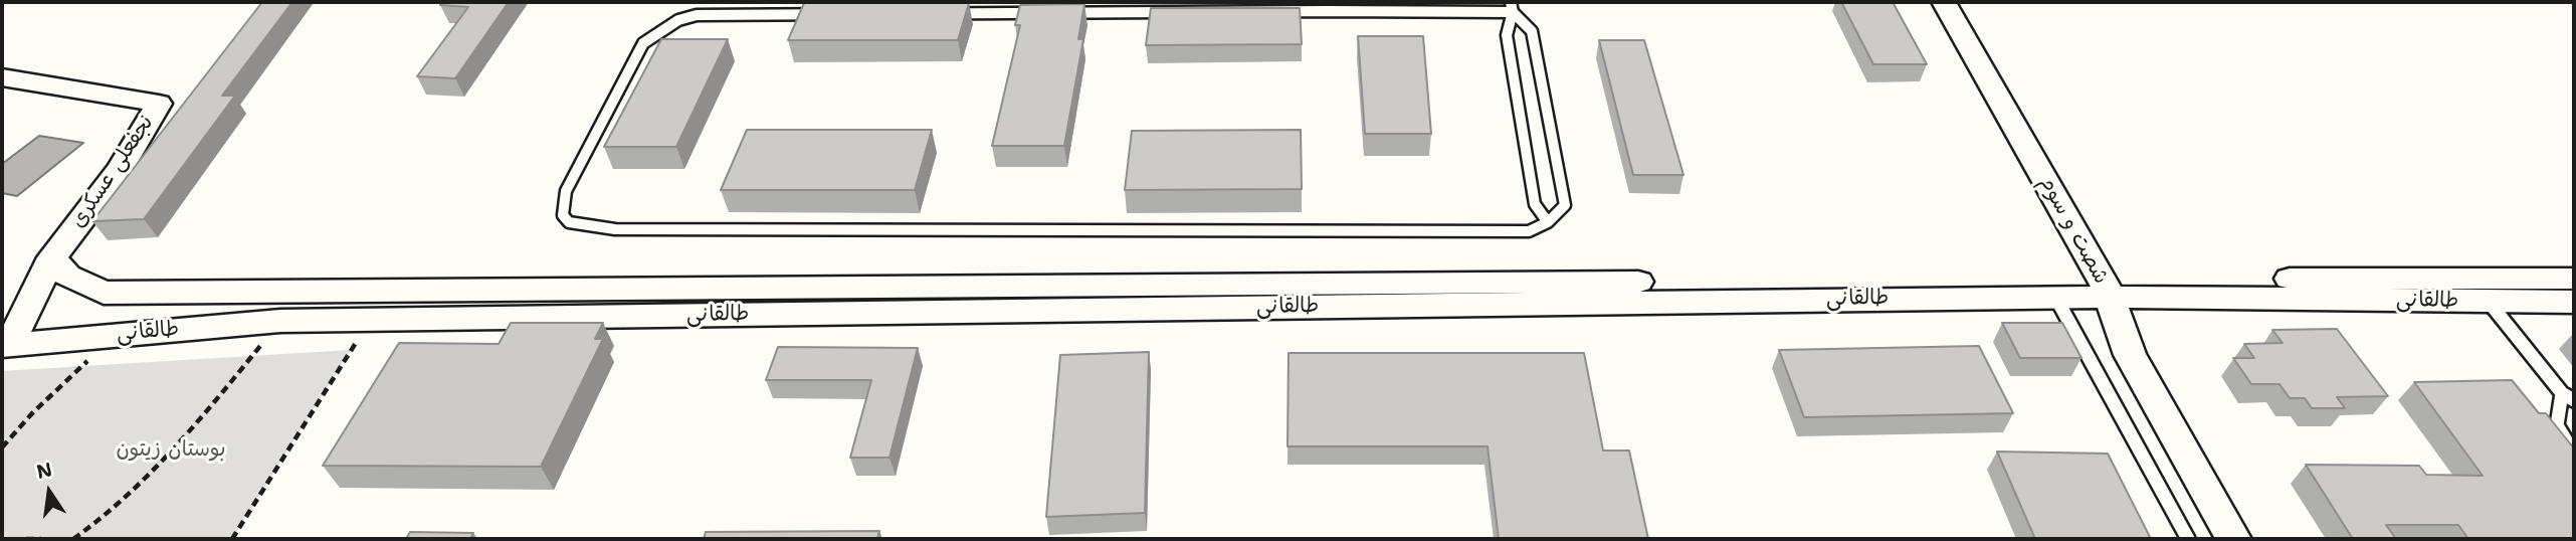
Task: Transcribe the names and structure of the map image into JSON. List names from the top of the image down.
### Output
{
  "streets": {
    "street": ["نجفعلی عسکری", "شصت و سوم", "طالقانی"]
  },
  "crossings": [
    ["نجفعلی عسکری", "طالقانی"],
    ["شصت و سوم", "طالقانی"]
  ],
  "parks": ["بوستان زیتون"],
  "north": "top"
}
